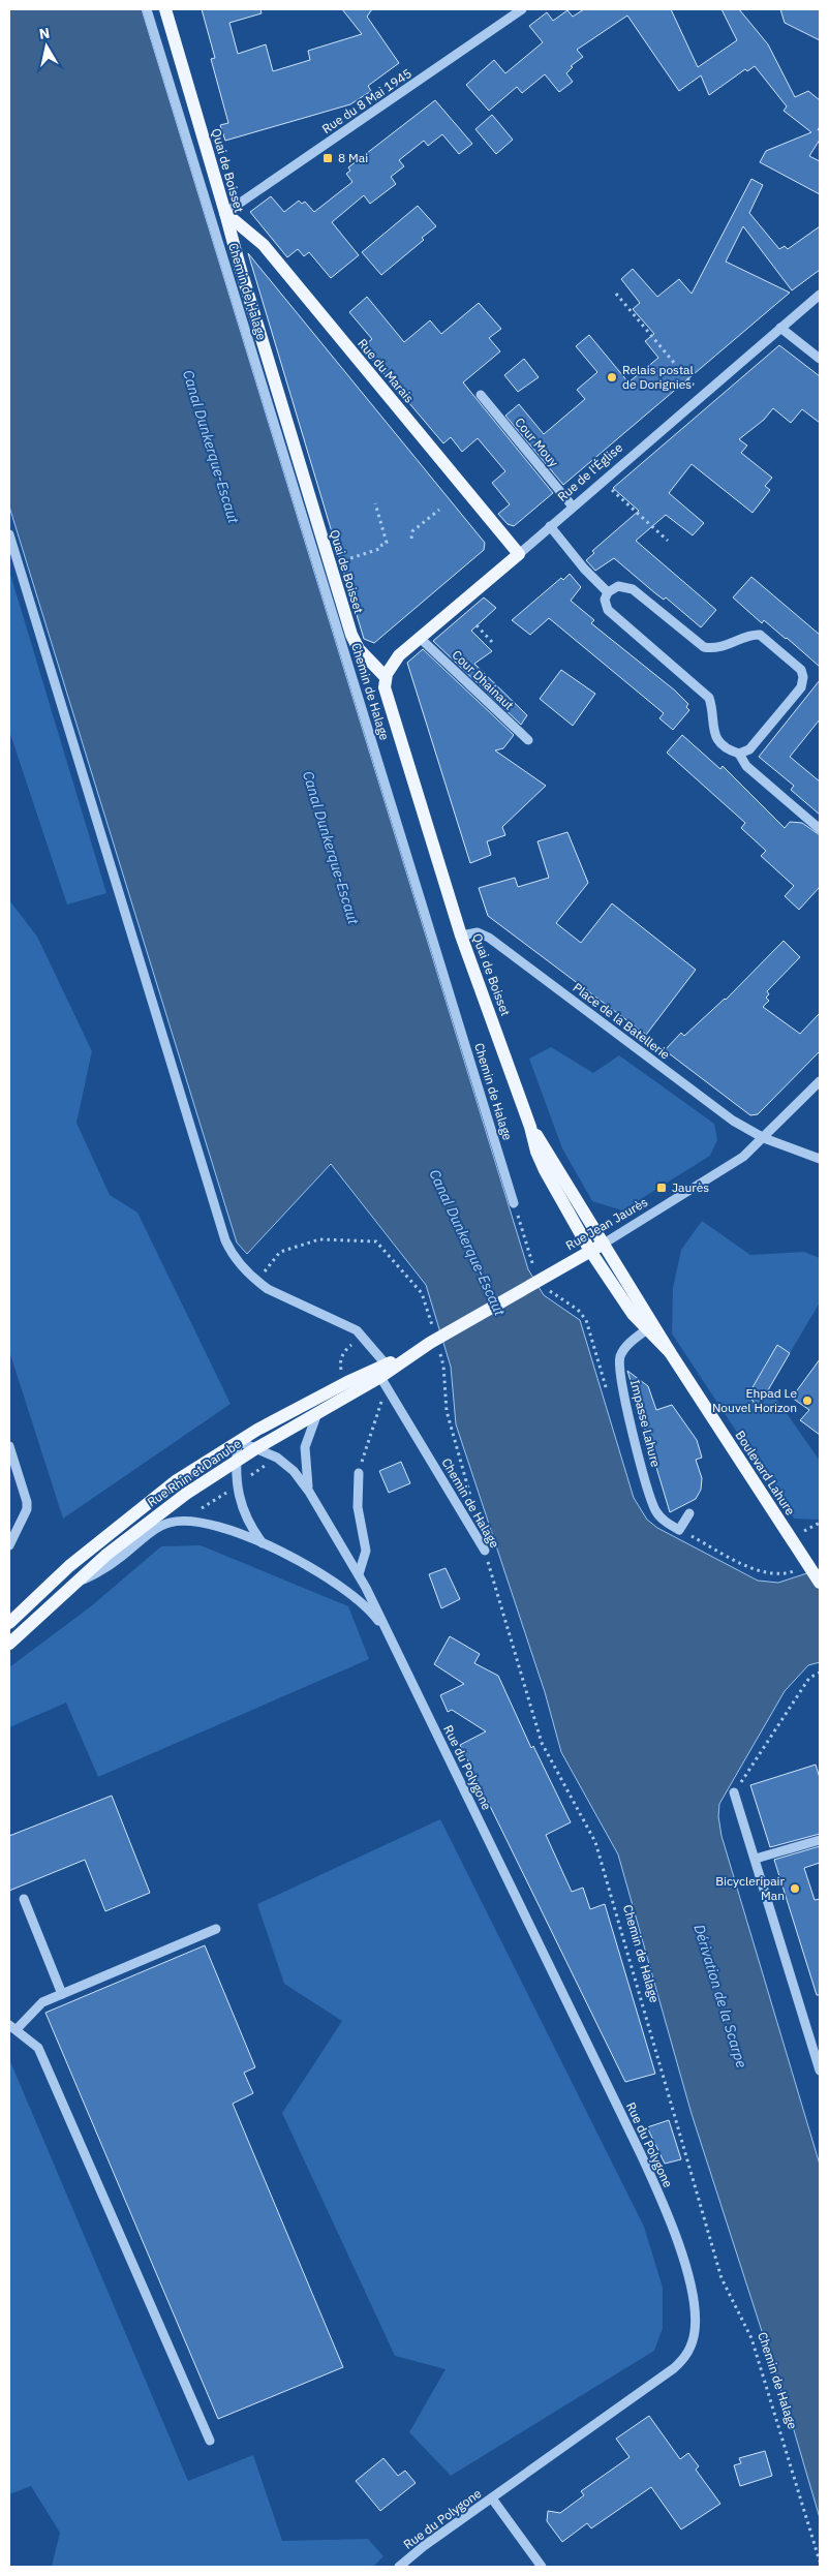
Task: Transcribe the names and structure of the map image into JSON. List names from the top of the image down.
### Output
{
  "streets": {
    "main road": [
      "Quai de Boisset",
      "Rue du Marais",
      "Rue de l'Église",
      "Rue Jean Jaurès",
      "Rue Rhin et Danube",
      "Boulevard Lahure"
    ],
    "street": [
      "Rue du 8 Mai 1945",
      "Chemin de Halage",
      "Cour Mouy",
      "Cour Dhainaut",
      "Place de la Batellerie",
      "Impasse Lahure",
      "Rue du Polygone"
    ]
  },
  "crossings": [
    ["Rue du 8 Mai 1945", "Quai de Boisset"],
    ["Rue du 8 Mai 1945", "Rue du Marais"],
    ["Quai de Boisset", "Rue du Marais"],
    ["Quai de Boisset", "Rue de l'Église"],
    ["Quai de Boisset", "Place de la Batellerie"],
    ["Quai de Boisset", "Rue Jean Jaurès"],
    ["Quai de Boisset", "Boulevard Lahure"],
    ["Chemin de Halage", "Rue Rhin et Danube"],
    ["Rue du Marais", "Rue de l'Église"],
    ["Cour Mouy", "Rue de l'Église"],
    ["Rue de l'Église", "Cour Dhainaut"],
    ["Place de la Batellerie", "Rue Jean Jaurès"],
    ["Rue Jean Jaurès", "Rue Rhin et Danube"],
    ["Rue Jean Jaurès", "Boulevard Lahure"],
    ["Impasse Lahure", "Boulevard Lahure"],
    ["Rue Rhin et Danube", "Rue du Polygone"]
  ],
  "water": ["Canal Dunkerque-Escaut", "Dérivation de la Scarpe"],
  "places": {
    "transit": ["8 Mai", "Jaurès"],
    "other": ["Relais postal de Dorignies", "Ehpad Le Nouvel Horizon", "Bicycleripair Man"]
  },
  "north": "top"
}
